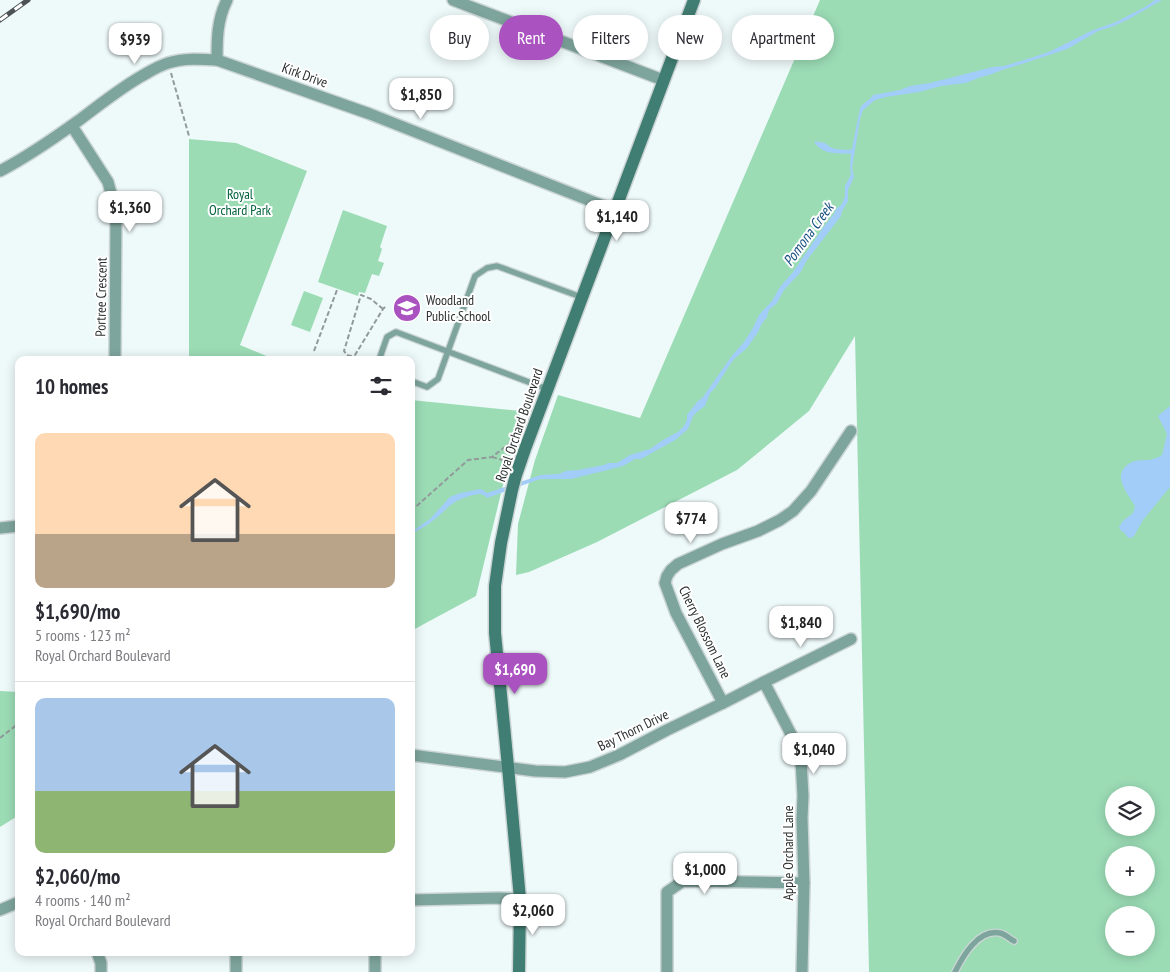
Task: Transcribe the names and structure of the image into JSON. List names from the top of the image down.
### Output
{
  "streets": {
    "street": [
      "Kirk Drive",
      "Portree Crescent",
      "Royal Orchard Boulevard",
      "Cherry Blossom Lane",
      "Bay Thorn Drive",
      "Apple Orchard Lane"
    ]
  },
  "crossings": [
    ["Kirk Drive", "Portree Crescent"],
    ["Kirk Drive", "Royal Orchard Boulevard"],
    ["Royal Orchard Boulevard", "Bay Thorn Drive"],
    ["Cherry Blossom Lane", "Bay Thorn Drive"],
    ["Bay Thorn Drive", "Apple Orchard Lane"]
  ],
  "water": ["Pomona Creek"],
  "parks": ["Royal Orchard Park"],
  "places": {
    "school or university": ["Woodland Public School"]
  },
  "page": {
    "chip": [
      "Buy",
      "Rent",
      "Filters",
      "New",
      "Apartment"
    ],
    "price": [
      "$939",
      "$1,850",
      "$1,360",
      "$1,140",
      "$774",
      "$1,840",
      "$1,690",
      "$1,040",
      "$1,000",
      "$2,060"
    ],
    "heading": "10 homes",
    "list": [
      {
        "name": "$1,690/mo",
        "note": "5 rooms · 123 m² · Royal Orchard Boulevard"
      },
      {
        "name": "$2,060/mo",
        "note": "4 rooms · 140 m² · Royal Orchard Boulevard"
      }
    ],
    "map_buttons": ["+", "−"]
  }
}
